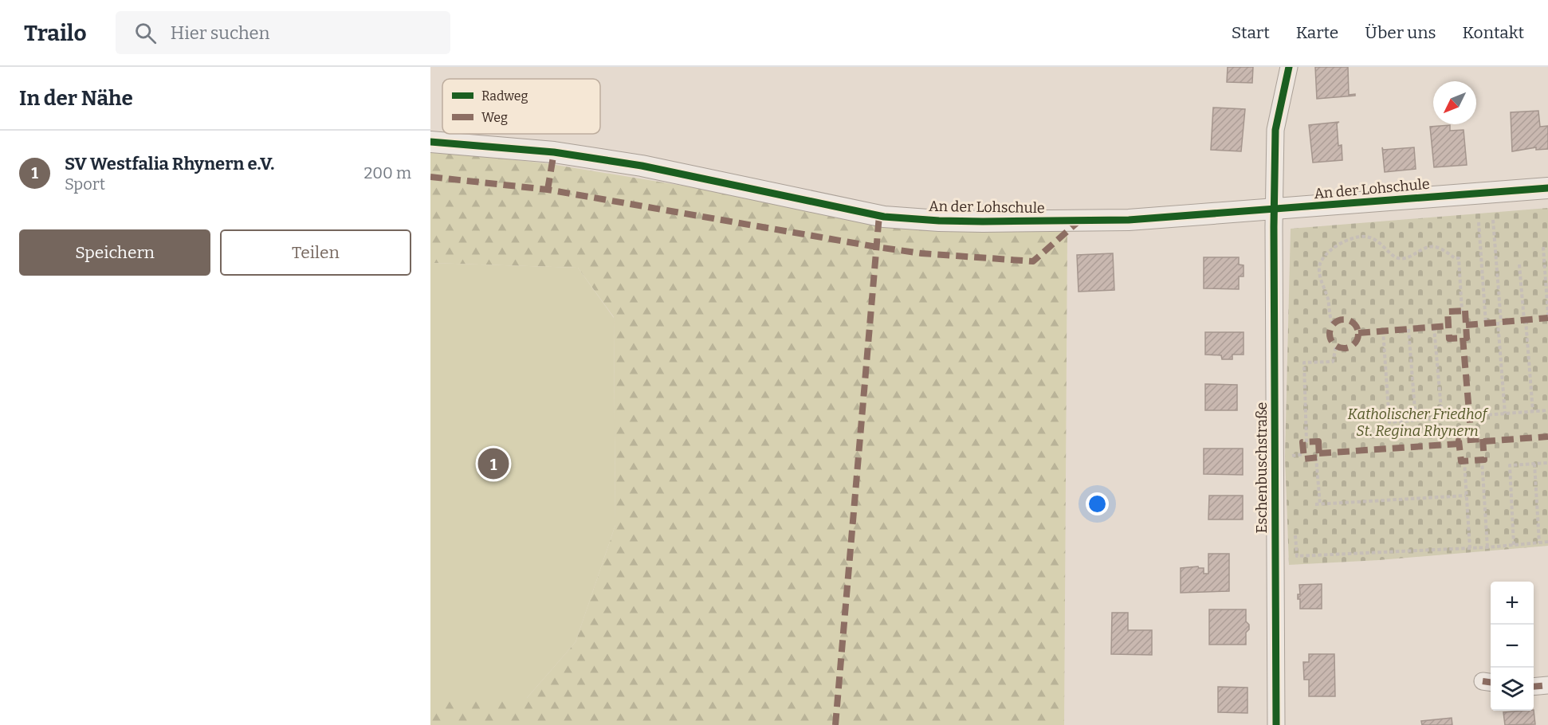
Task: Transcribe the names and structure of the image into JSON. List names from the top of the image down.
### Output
{
  "streets": {
    "street": ["An der Lohschule", "Eschenbuschstraße"]
  },
  "crossings": [
    ["An der Lohschule", "Eschenbuschstraße"]
  ],
  "parks": ["Katholischer Friedhof St. Regina Rhynern"],
  "legend": ["Radweg", "Weg"],
  "north": "bottom left",
  "page": {
    "header": "Trailo",
    "search": "Hier suchen",
    "nav": [
      "Start",
      "Karte",
      "Über uns",
      "Kontakt"
    ],
    "heading": "In der Nähe",
    "list": [
      {
        "mark": "1",
        "name": "SV Westfalia Rhynern e.V.",
        "note": "Sport",
        "value": "200 m"
      }
    ],
    "buttons": ["Speichern", "Teilen"],
    "pins": "1",
    "map_buttons": ["+", "−"]
  }
}
